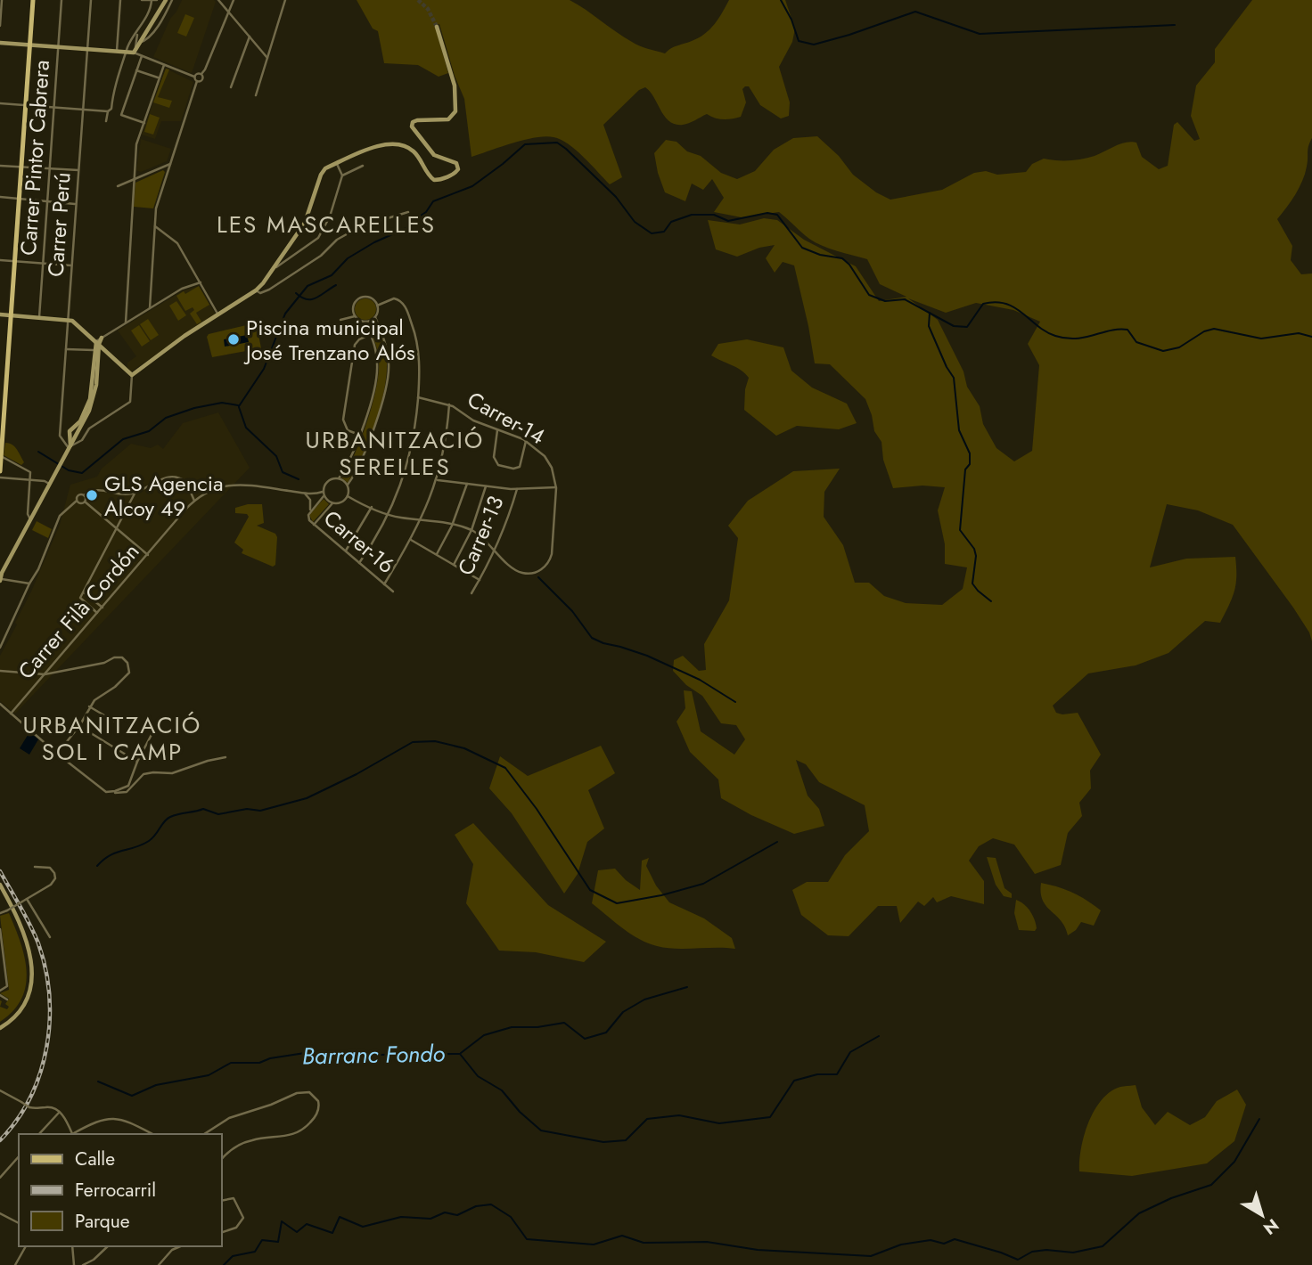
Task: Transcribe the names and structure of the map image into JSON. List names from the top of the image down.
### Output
{
  "streets": {
    "street": [
      "Carrer Pintor Cabrera",
      "Carrer Perú",
      "Carrer-14",
      "Carrer-13",
      "Carrer-16",
      "Carrer Filà Cordón"
    ]
  },
  "crossings": [
    ["Carrer-14", "Carrer-13"]
  ],
  "districts": ["LES MASCARELLES", "URBANITZACIÓ SERELLES", "URBANITZACIÓ SOL I CAMP"],
  "water": ["Barranc Fondo"],
  "places": ["Piscina municipal José Trenzano Alós", "GLS Agencia Alcoy 49"],
  "legend": ["Calle", "Ferrocarril", "Parque"],
  "north": "bottom right"
}
